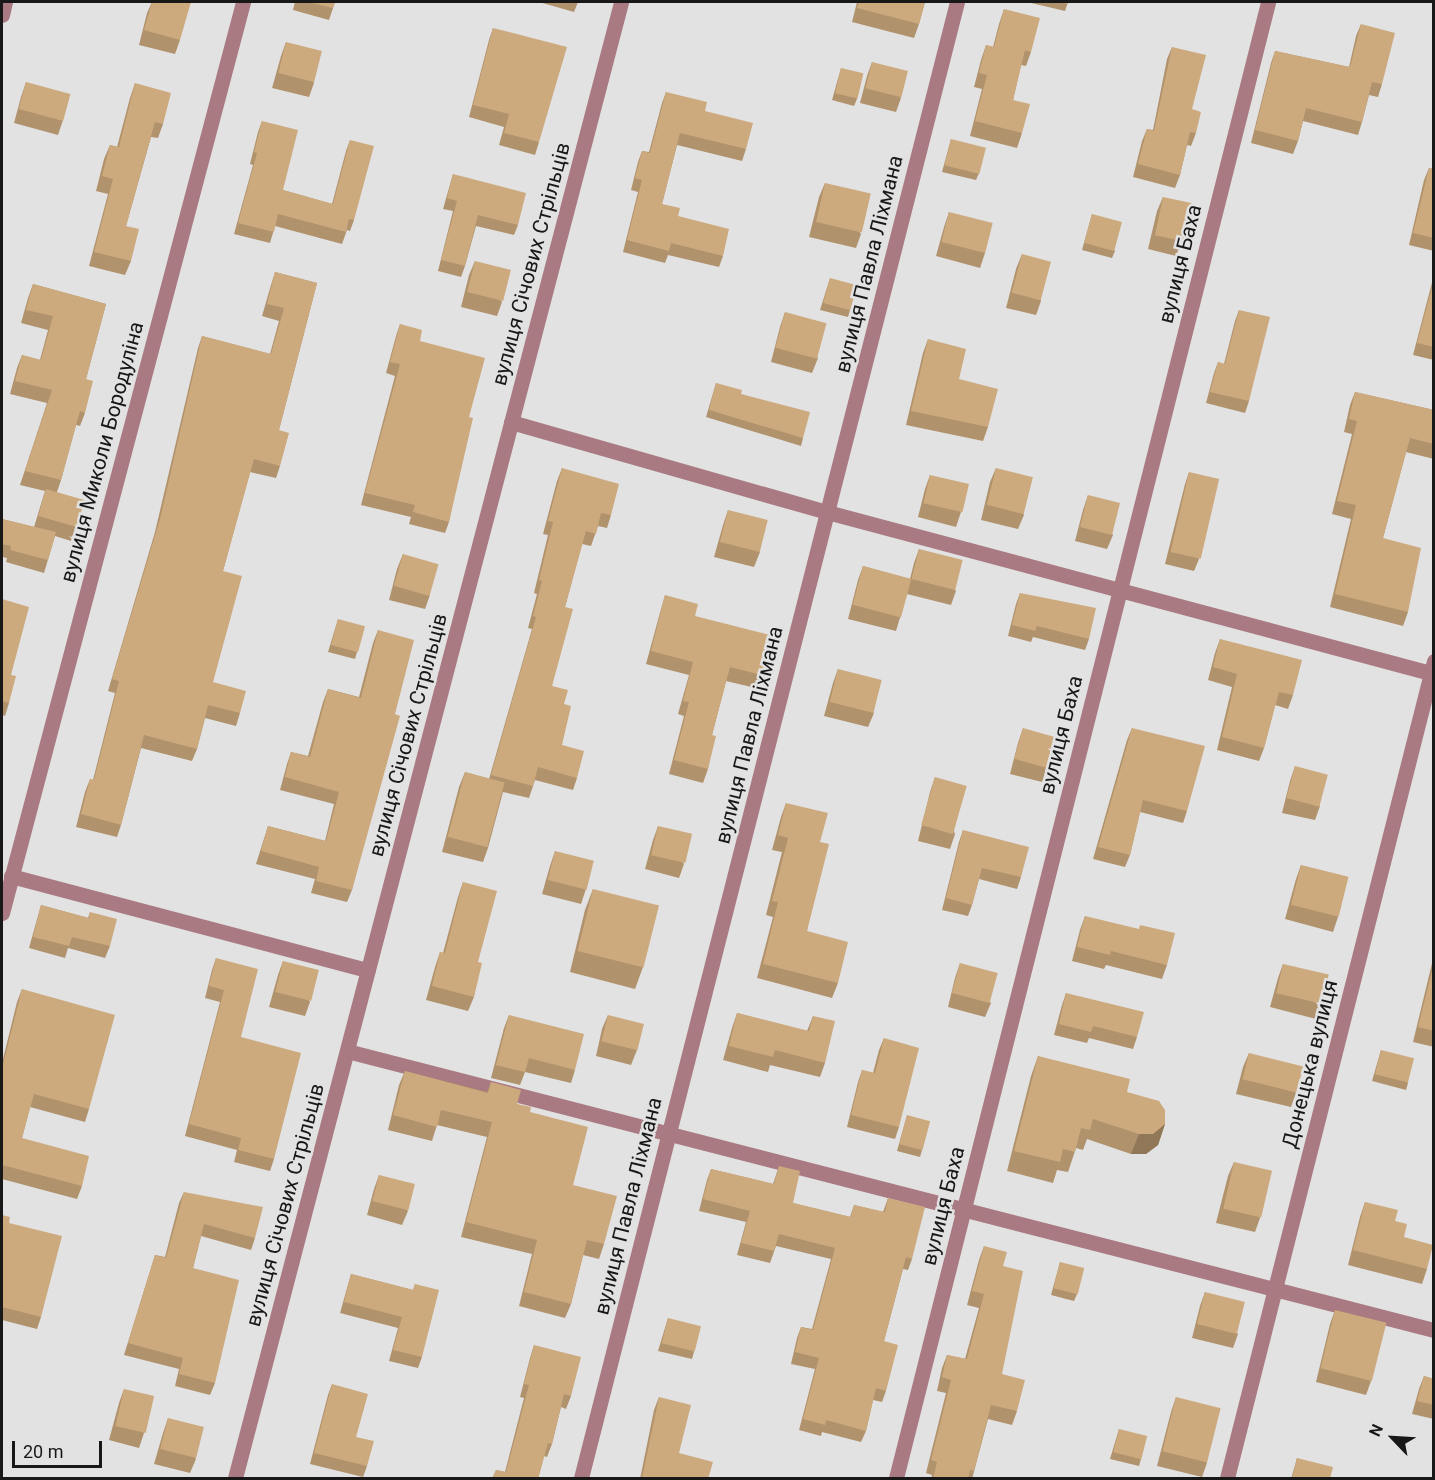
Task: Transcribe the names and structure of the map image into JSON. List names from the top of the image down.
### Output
{
  "streets": {
    "street": [
      "вулиця Січових Стрільців",
      "вулиця Павла Ліхмана",
      "вулиця Баха",
      "вулиця Миколи Бородуліна",
      "Донецька вулиця"
    ]
  },
  "scale_bar": "20 m",
  "north": "top left"
}
